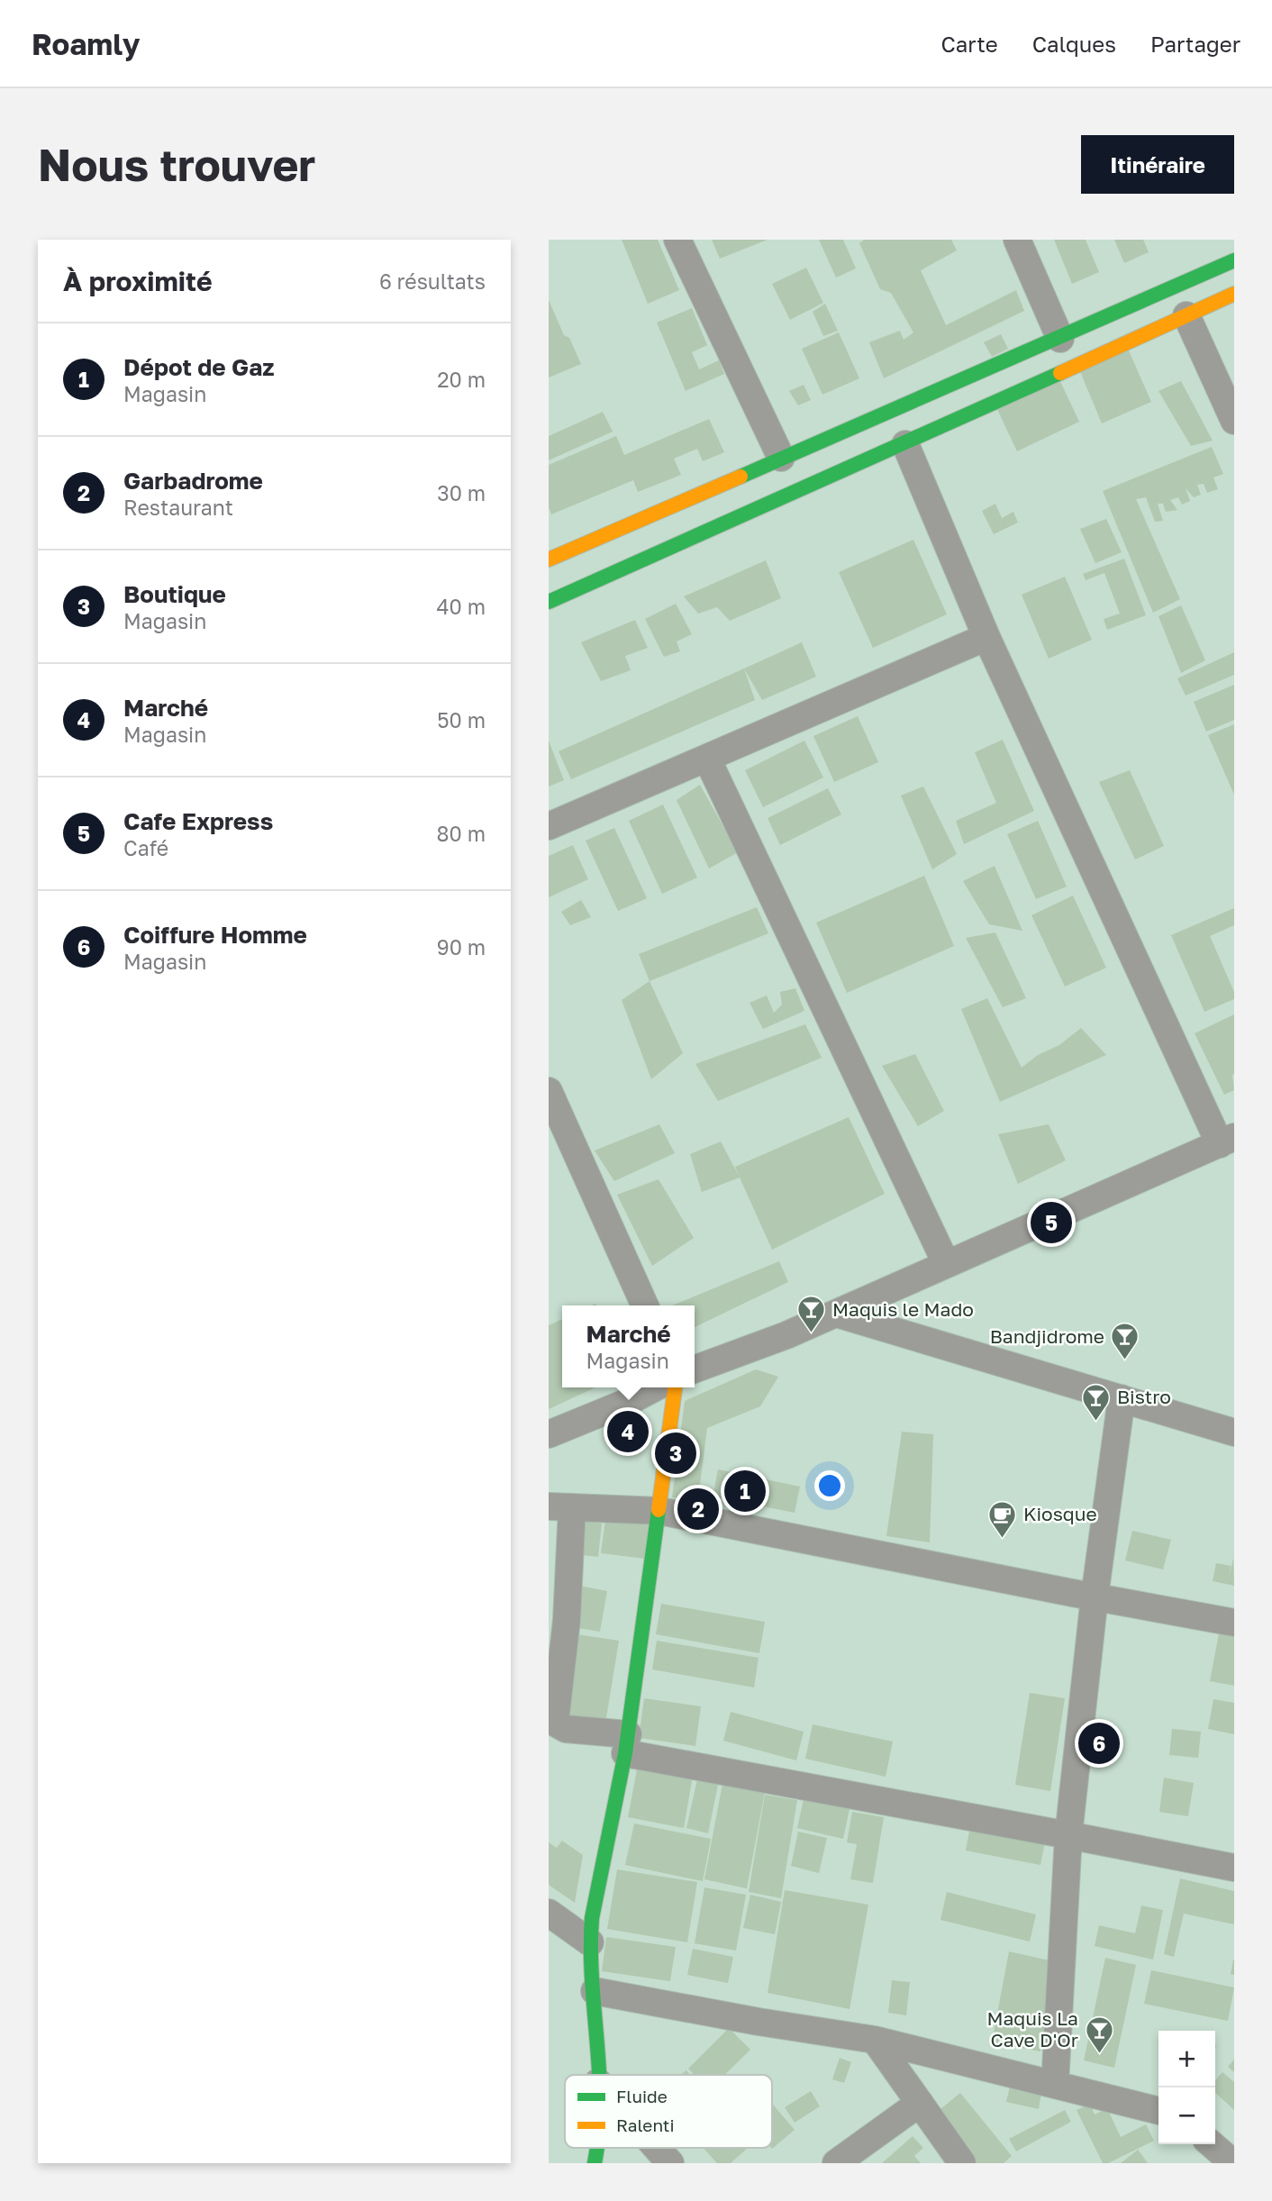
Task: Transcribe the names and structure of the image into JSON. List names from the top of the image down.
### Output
{
  "places": {
    "bar": [
      "Maquis le Mado",
      "Bandjidrome",
      "Bistro",
      "Maquis La Cave D'Or"
    ],
    "cafe": ["Kiosque"]
  },
  "legend": ["Fluide", "Ralenti"],
  "page": {
    "header": "Roamly",
    "nav": ["Carte", "Calques", "Partager"],
    "buttons": "Itinéraire",
    "title": "Nous trouver",
    "heading": ["À proximité", "6 résultats"],
    "list": [
      {
        "mark": "1",
        "name": "Dépot de Gaz",
        "note": "Magasin",
        "value": "20 m"
      },
      {
        "mark": "2",
        "name": "Garbadrome",
        "note": "Restaurant",
        "value": "30 m"
      },
      {
        "mark": "3",
        "name": "Boutique",
        "note": "Magasin",
        "value": "40 m"
      },
      {
        "mark": "4",
        "name": "Marché",
        "note": "Magasin",
        "value": "50 m"
      },
      {
        "mark": "5",
        "name": "Cafe Express",
        "note": "Café",
        "value": "80 m"
      },
      {
        "mark": "6",
        "name": "Coiffure Homme",
        "note": "Magasin",
        "value": "90 m"
      }
    ],
    "pins": [
      "5",
      "4",
      "3",
      "1",
      "2",
      "6"
    ],
    "popup": ["Marché", "Magasin"],
    "map_buttons": ["+", "−"]
  }
}
